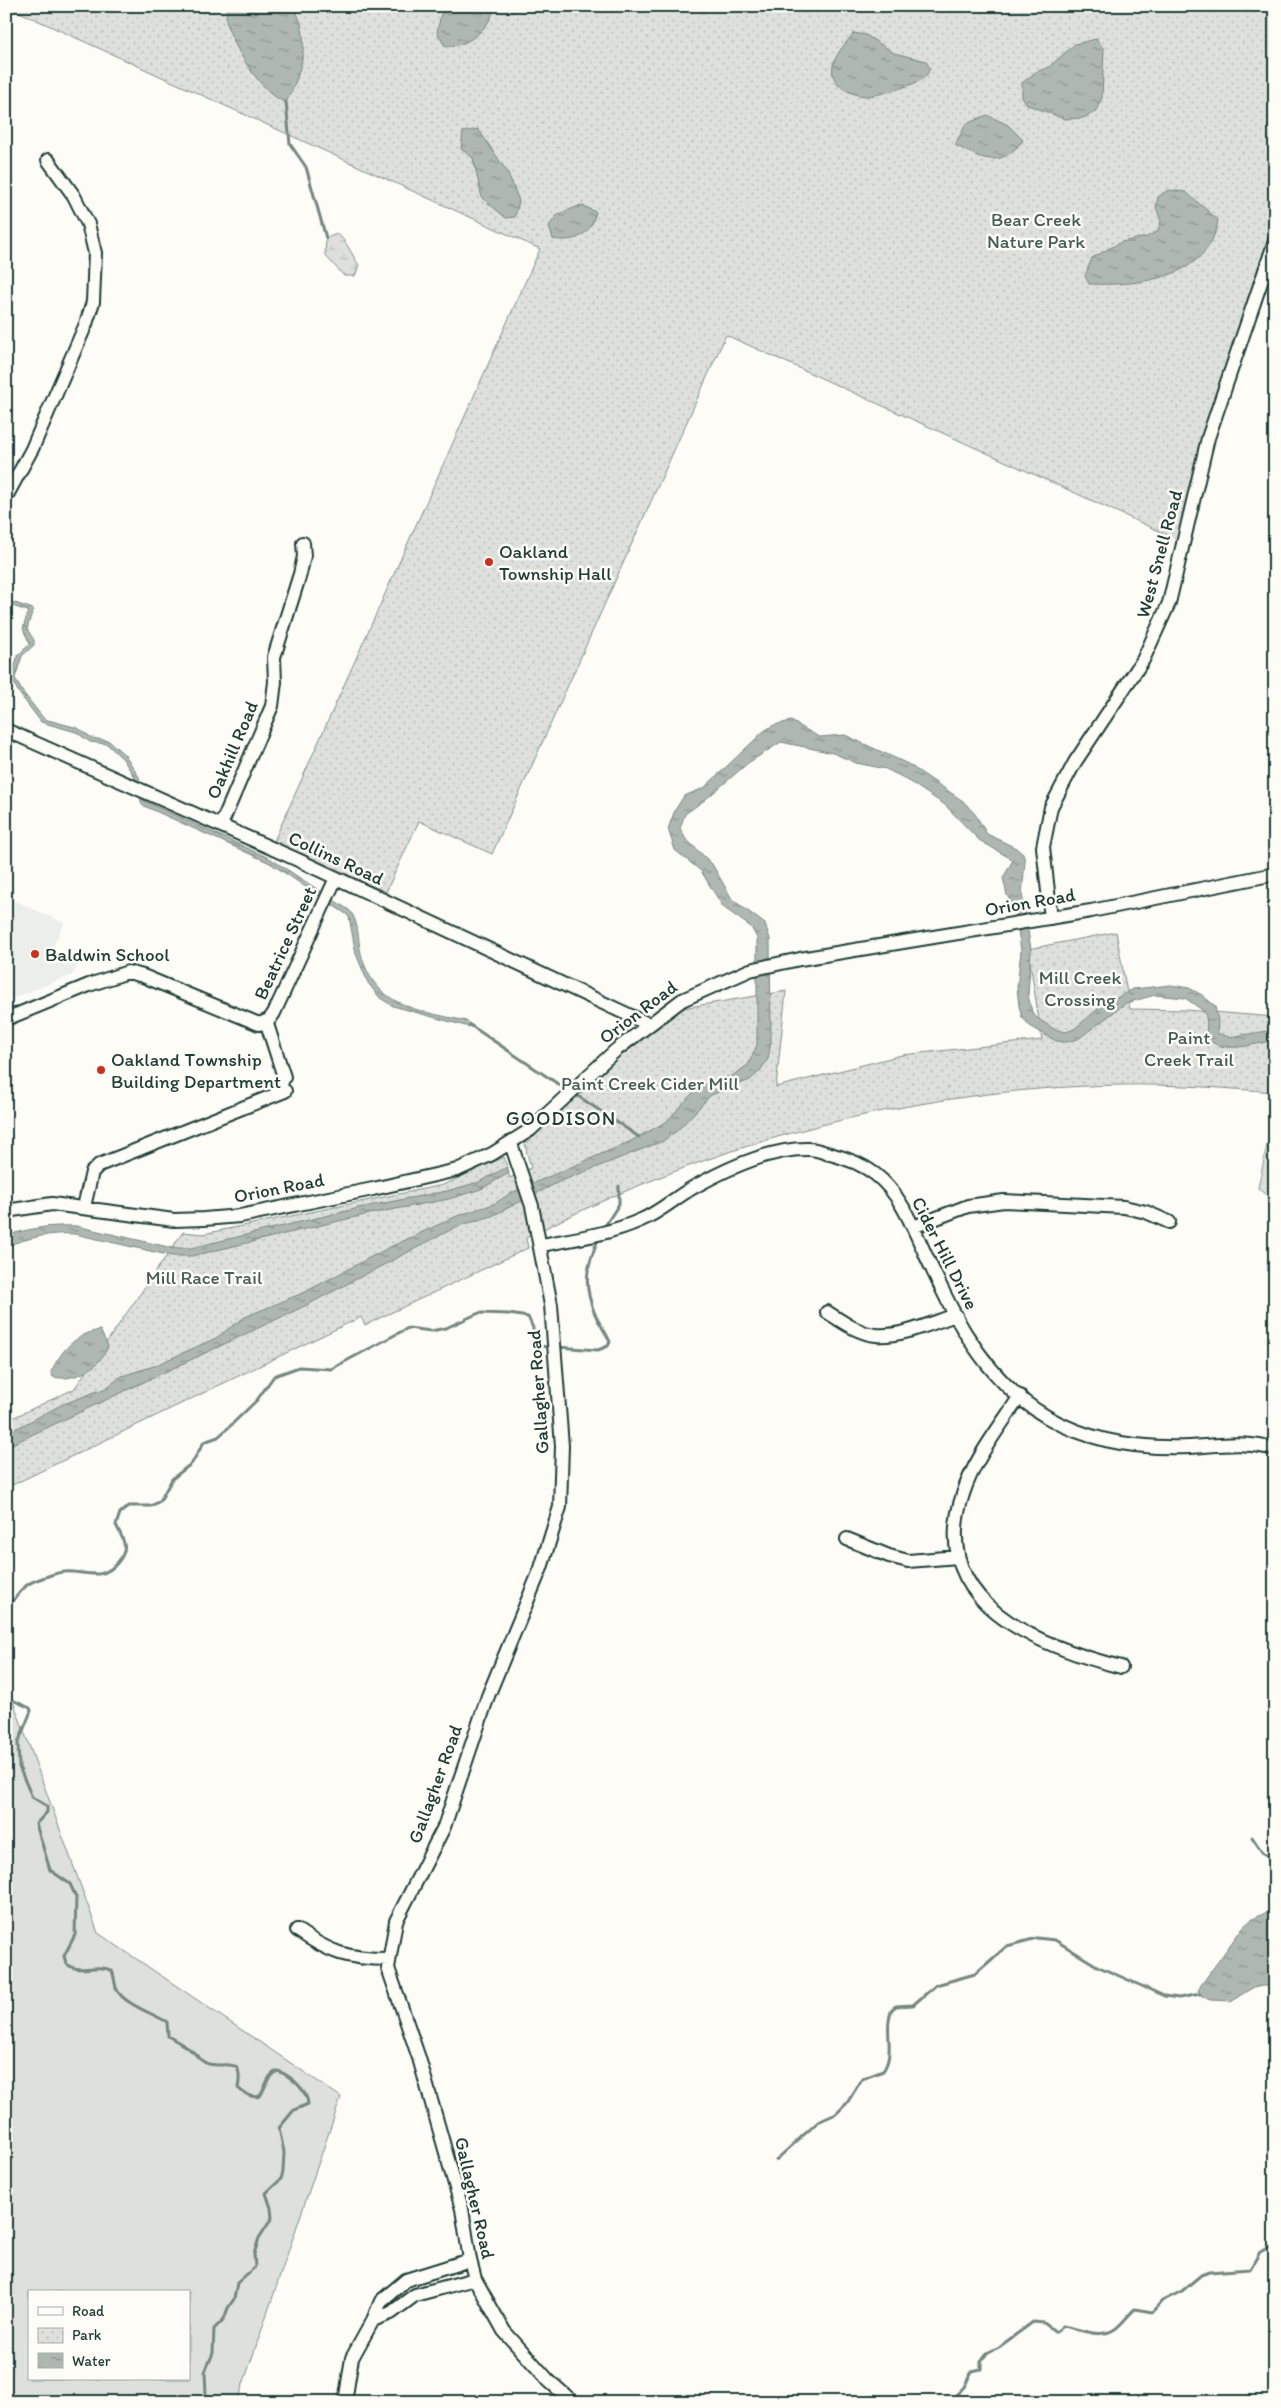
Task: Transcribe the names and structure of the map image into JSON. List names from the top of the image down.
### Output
{
  "streets": {
    "street": [
      "West Snell Road",
      "Oakhill Road",
      "Collins Road",
      "Orion Road",
      "Beatrice Street",
      "Cider Hill Drive",
      "Gallagher Road"
    ]
  },
  "crossings": [
    ["West Snell Road", "Orion Road"],
    ["Oakhill Road", "Collins Road"],
    ["Collins Road", "Orion Road"],
    ["Collins Road", "Beatrice Street"],
    ["Orion Road", "Gallagher Road"],
    ["Cider Hill Drive", "Gallagher Road"]
  ],
  "districts": ["GOODISON"],
  "parks": [
    "Bear Creek Nature Park",
    "Mill Creek Crossing",
    "Paint Creek Trail",
    "Paint Creek Cider Mill",
    "Mill Race Trail"
  ],
  "places": ["Oakland Township Hall", "Baldwin School", "Oakland Township Building Department"],
  "legend": ["Road", "Park", "Water"]
}
